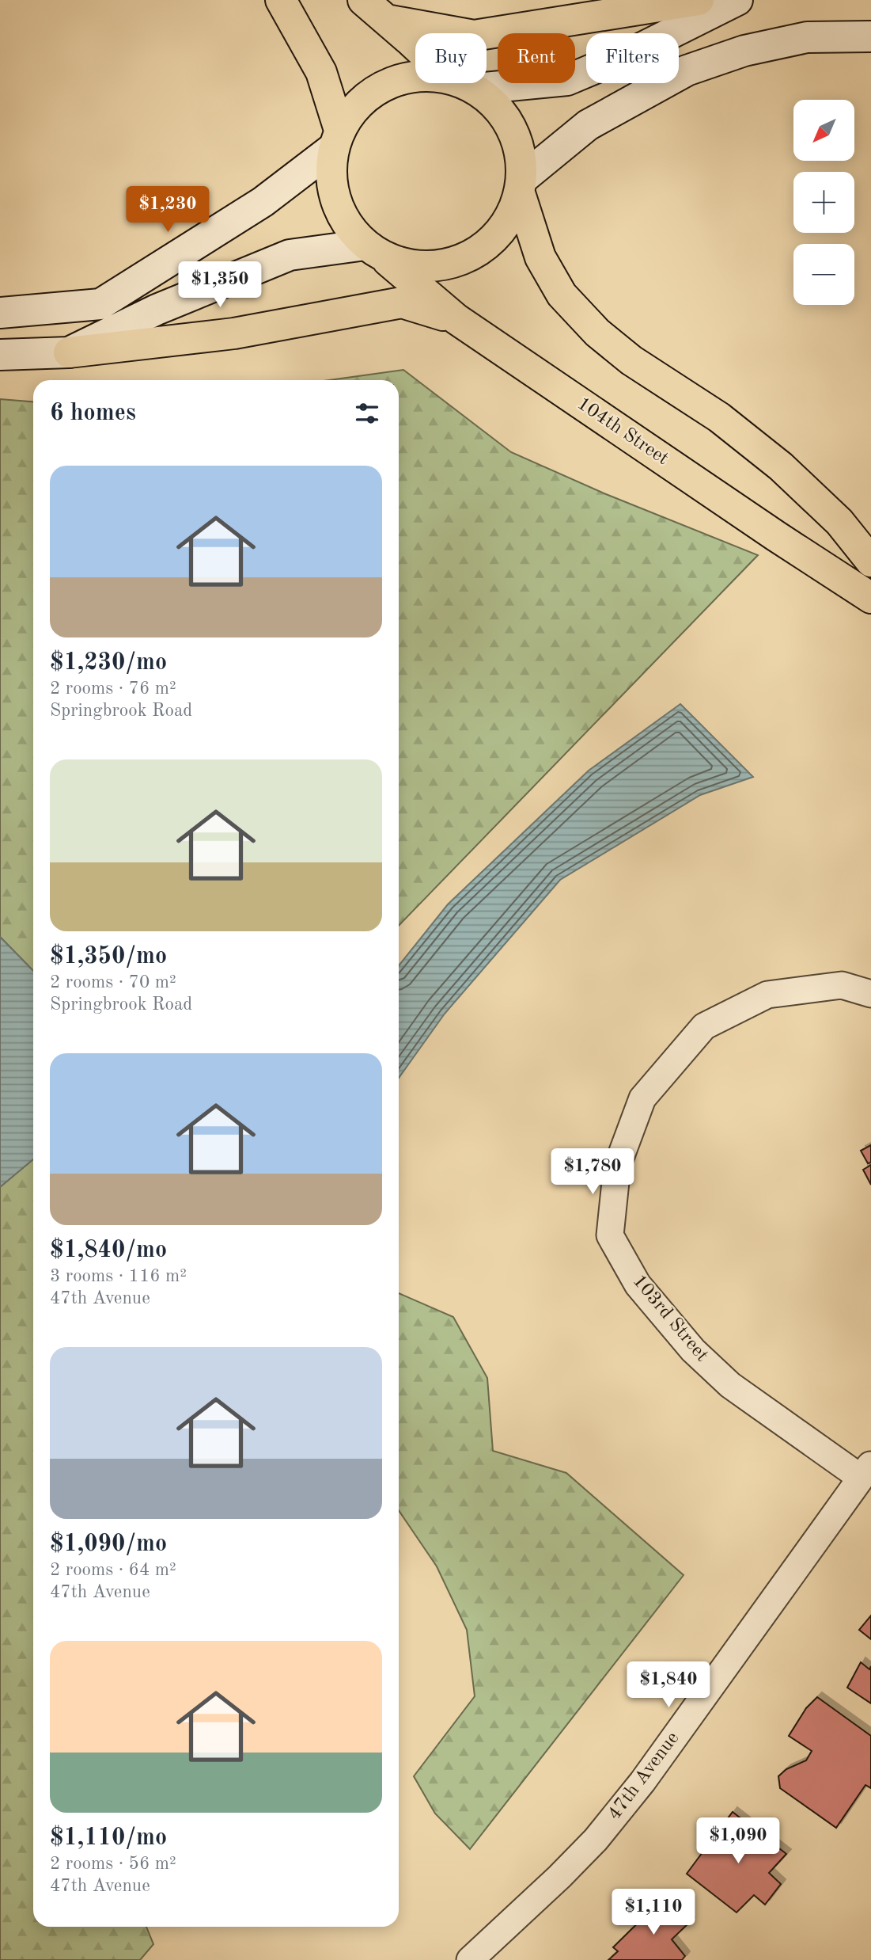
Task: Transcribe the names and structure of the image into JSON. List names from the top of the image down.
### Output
{
  "streets": {
    "main road": ["104th Street"],
    "street": ["103rd Street", "47th Avenue"]
  },
  "crossings": [
    ["103rd Street", "47th Avenue"]
  ],
  "north": "bottom left",
  "page": {
    "chip": ["Buy", "Rent", "Filters"],
    "map_buttons": ["+", "−"],
    "price": [
      "$1,230",
      "$1,350",
      "$1,780",
      "$1,840",
      "$1,090",
      "$1,110"
    ],
    "heading": "6 homes",
    "list": [
      {
        "name": "$1,230/mo",
        "note": "2 rooms · 76 m² · Springbrook Road"
      },
      {
        "name": "$1,350/mo",
        "note": "2 rooms · 70 m² · Springbrook Road"
      },
      {
        "name": "$1,840/mo",
        "note": "3 rooms · 116 m² · 47th Avenue"
      },
      {
        "name": "$1,090/mo",
        "note": "2 rooms · 64 m² · 47th Avenue"
      },
      {
        "name": "$1,110/mo",
        "note": "2 rooms · 56 m² · 47th Avenue"
      }
    ]
  }
}
